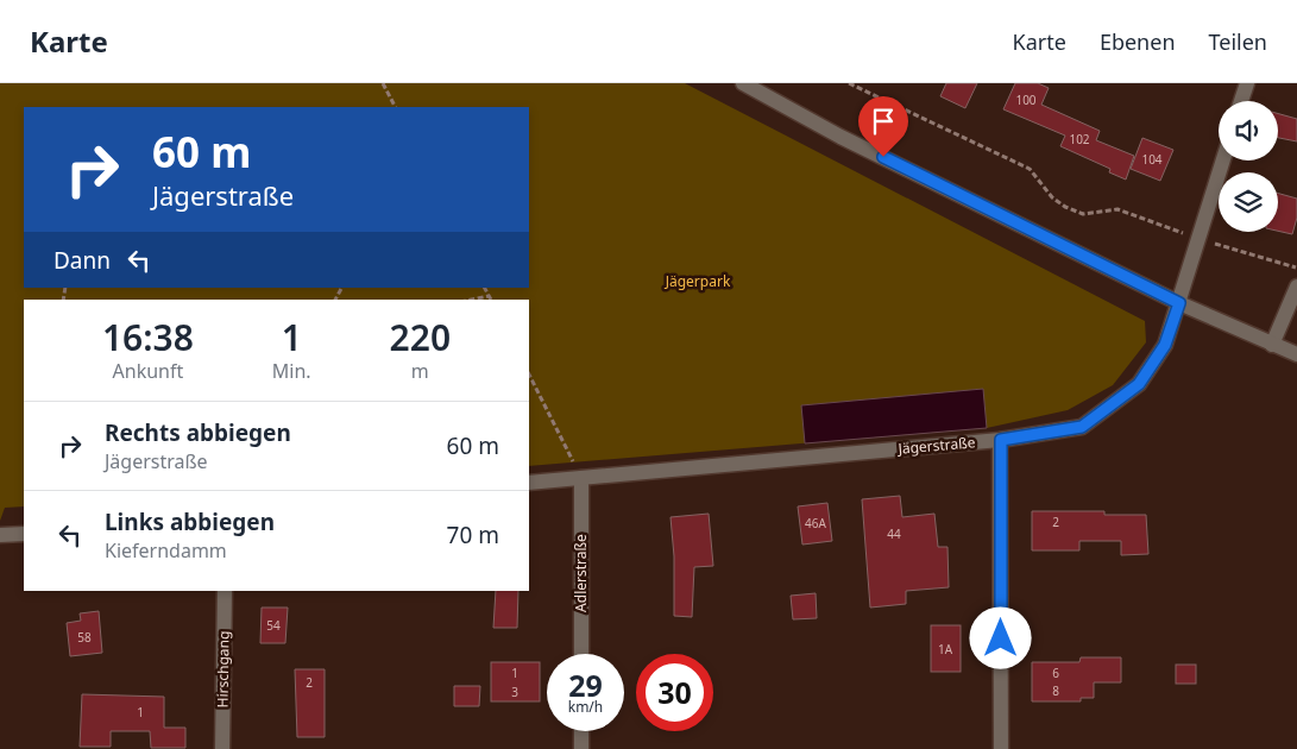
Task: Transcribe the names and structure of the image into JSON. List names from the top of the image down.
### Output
{
  "streets": {
    "street": ["Jägerstraße", "Adlerstraße", "Hirschgang"]
  },
  "crossings": [
    ["Jägerstraße", "Adlerstraße"]
  ],
  "parks": ["Jägerpark"],
  "house_numbers": [
    "100",
    "102",
    "104",
    "2",
    "46A",
    "44",
    "54",
    "58",
    "1A",
    "1",
    "6",
    "2",
    "8",
    "3",
    "1"
  ],
  "page": {
    "header": "Karte",
    "nav": ["Karte", "Ebenen", "Teilen"],
    "turn": ["60 m", "Jägerstraße"],
    "then": "Dann",
    "eta": [
      "16:38",
      "Ankunft",
      "1",
      "Min.",
      "220",
      "m"
    ],
    "list": [
      {
        "name": "Rechts abbiegen",
        "note": "Jägerstraße",
        "value": "60 m"
      },
      {
        "name": "Links abbiegen",
        "note": "Kieferndamm",
        "value": "70 m"
      }
    ],
    "speed": "29 km/h",
    "limit": "30"
  }
}
